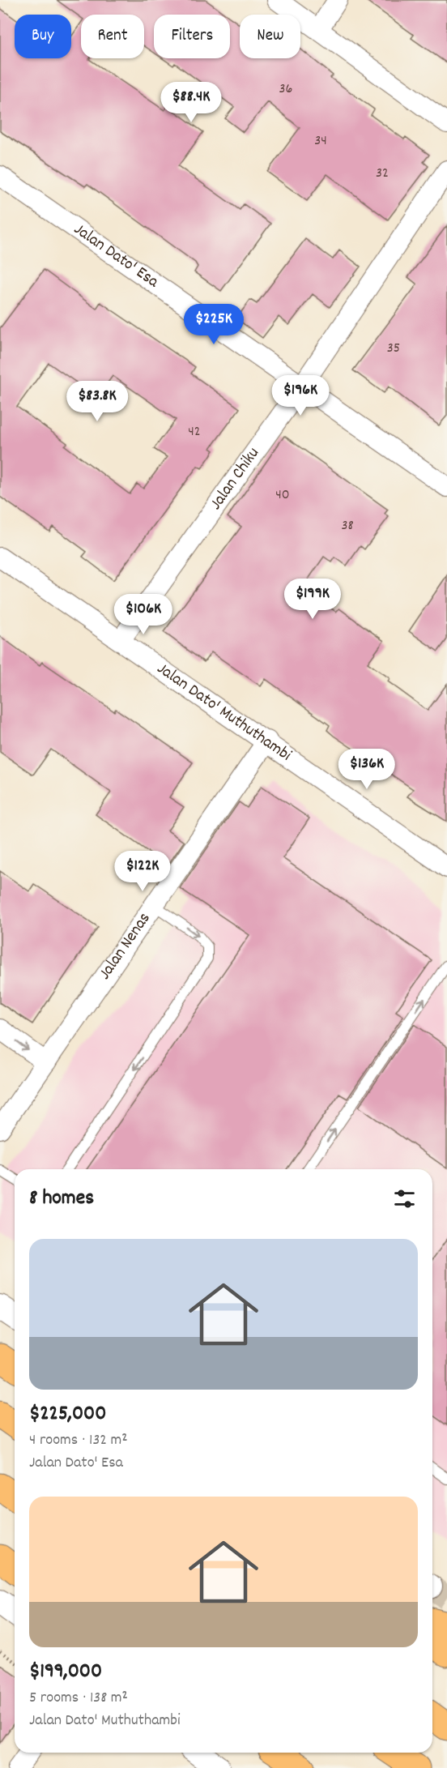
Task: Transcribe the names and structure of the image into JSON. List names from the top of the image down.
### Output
{
  "streets": {
    "street": [
      "Jalan Dato' Esa",
      "Jalan Chiku",
      "Jalan Dato' Muthuthambi",
      "Jalan Nenas"
    ]
  },
  "crossings": [
    ["Jalan Dato' Esa", "Jalan Chiku"],
    ["Jalan Chiku", "Jalan Dato' Muthuthambi"],
    ["Jalan Dato' Muthuthambi", "Jalan Nenas"]
  ],
  "house_numbers": [
    "36",
    "34",
    "32",
    "35",
    "42",
    "40",
    "38"
  ],
  "page": {
    "chip": [
      "Buy",
      "Rent",
      "Filters",
      "New"
    ],
    "price": [
      "$88.4K",
      "$225K",
      "$196K",
      "$83.8K",
      "$199K",
      "$106K",
      "$136K",
      "$122K"
    ],
    "heading": "8 homes",
    "list": [
      {
        "name": "$225,000",
        "note": "4 rooms · 132 m² · Jalan Dato' Esa"
      },
      {
        "name": "$199,000",
        "note": "5 rooms · 138 m² · Jalan Dato' Muthuthambi"
      }
    ]
  }
}
